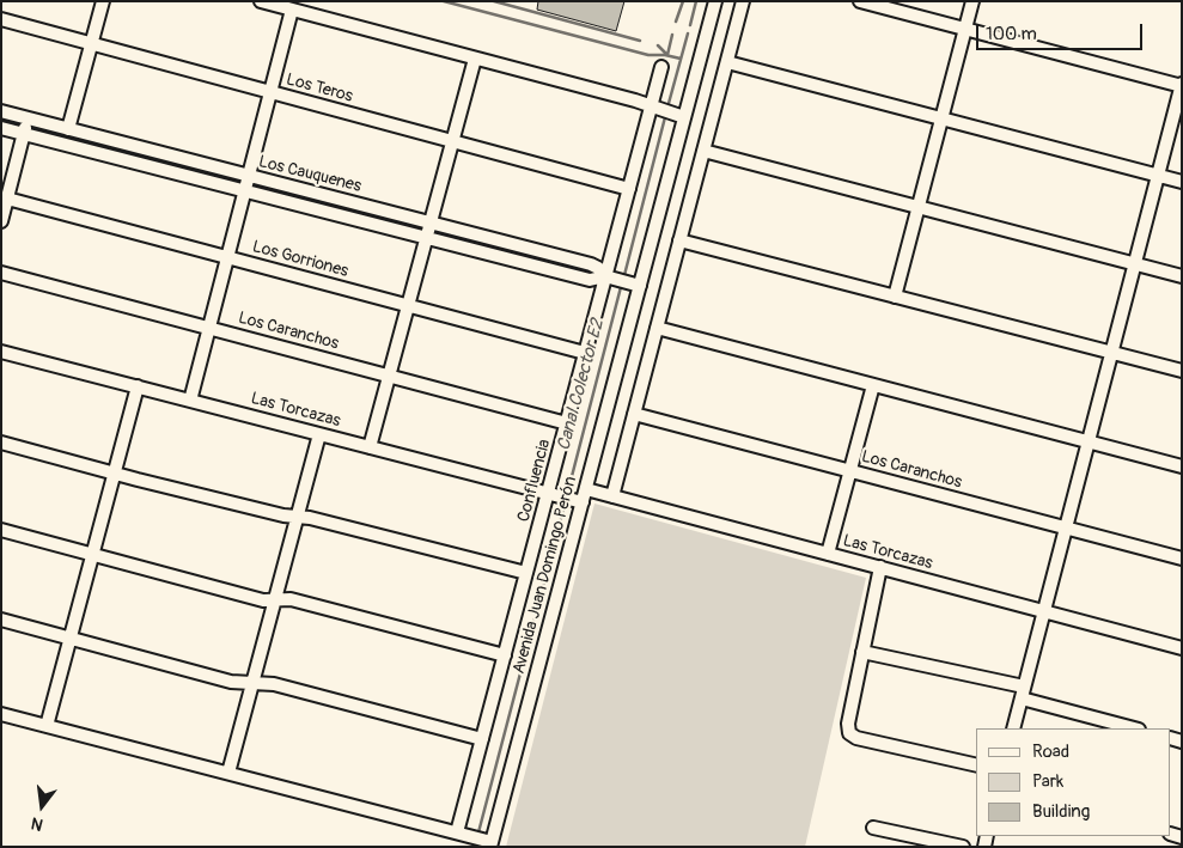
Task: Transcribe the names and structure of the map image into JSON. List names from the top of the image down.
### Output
{
  "streets": {
    "street": [
      "Los Teros",
      "Los Cauquenes",
      "Los Gorriones",
      "Los Caranchos",
      "Las Torcazas",
      "Confluencia",
      "Avenida Juan Domingo Perón"
    ]
  },
  "crossings": [
    ["Los Teros", "Confluencia"],
    ["Los Cauquenes", "Confluencia"],
    ["Los Cauquenes", "Avenida Juan Domingo Perón"],
    ["Los Gorriones", "Confluencia"],
    ["Los Caranchos", "Confluencia"],
    ["Las Torcazas", "Confluencia"],
    ["Las Torcazas", "Avenida Juan Domingo Perón"]
  ],
  "water": ["Canal Colector E2"],
  "legend": ["Road", "Park", "Building"],
  "scale_bar": "100 m",
  "north": "bottom"
}
